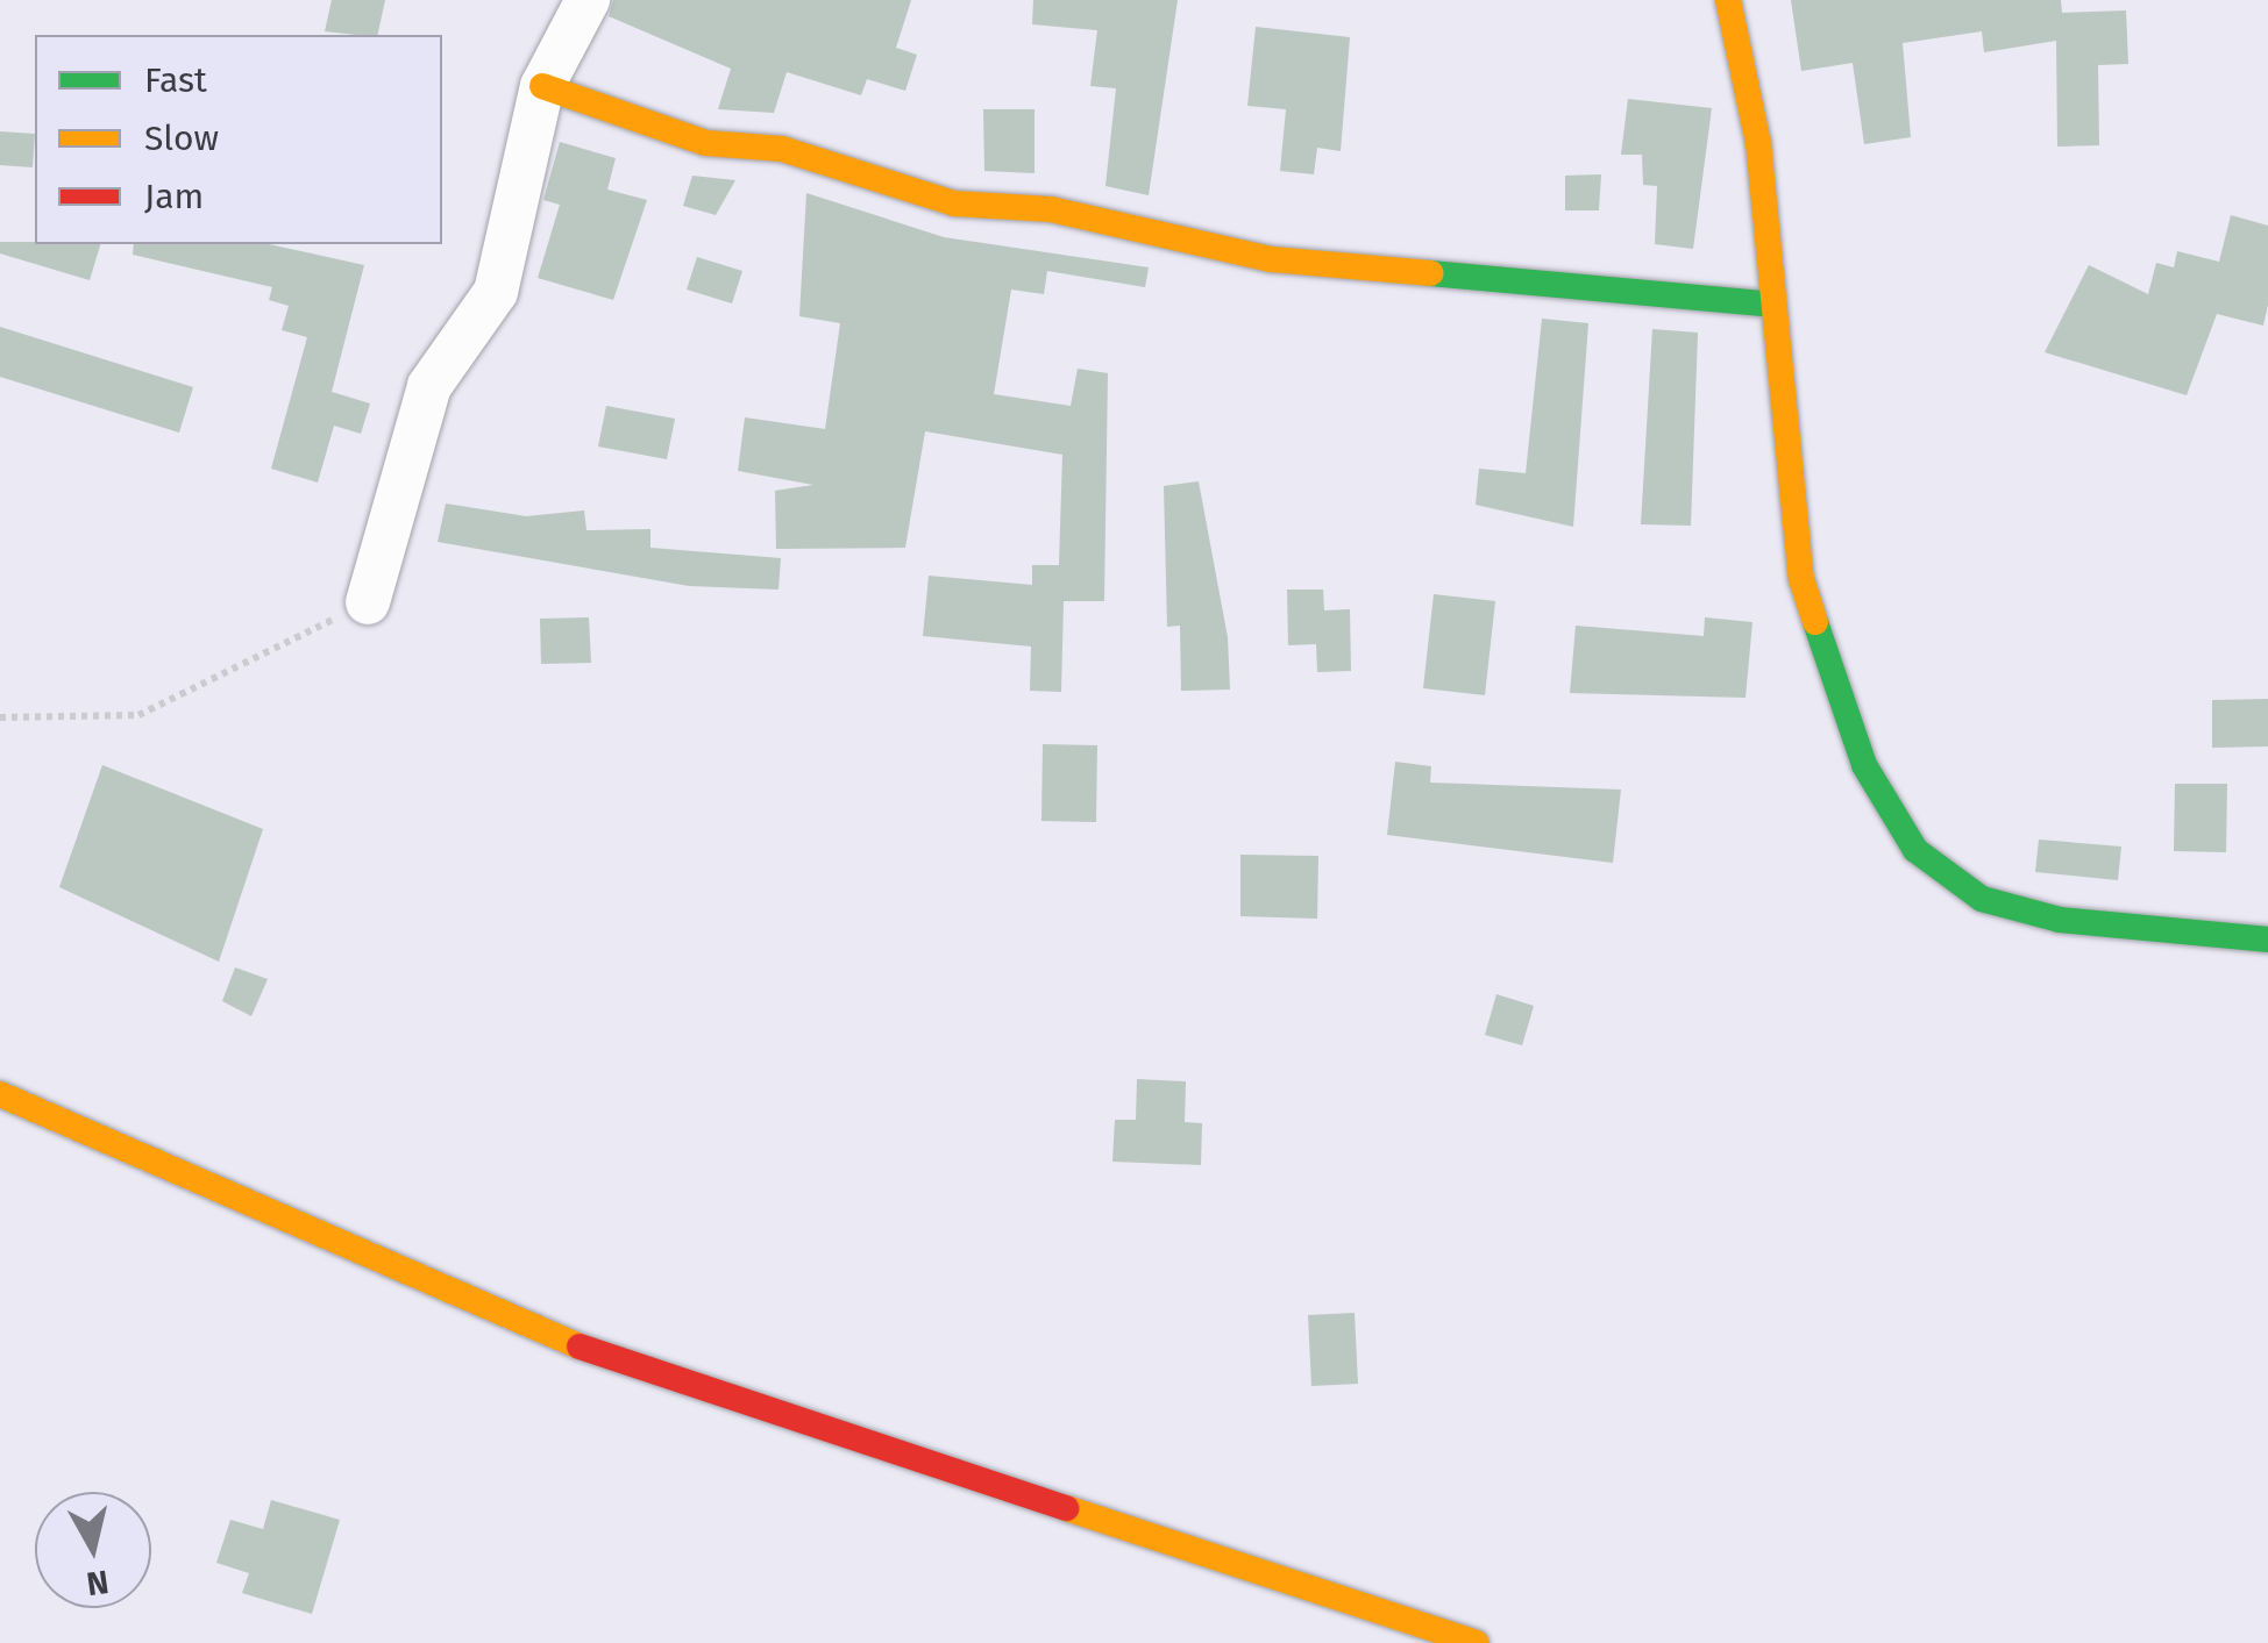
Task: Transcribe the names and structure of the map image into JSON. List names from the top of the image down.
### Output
{
  "legend": ["Fast", "Slow", "Jam"],
  "north": "bottom"
}
